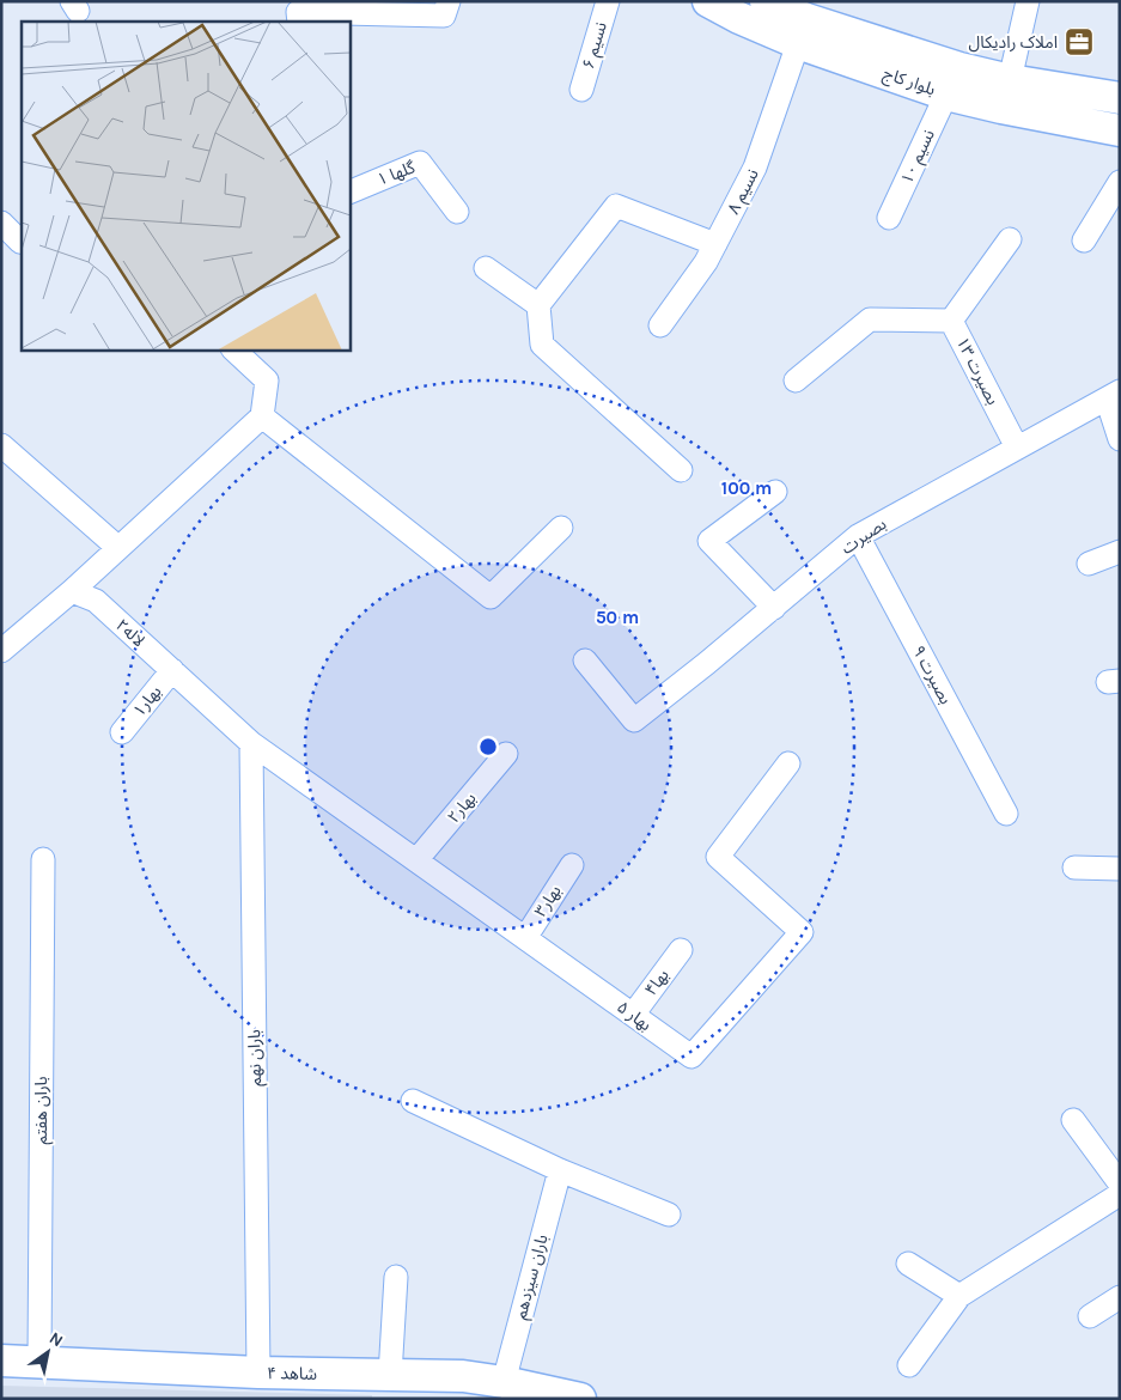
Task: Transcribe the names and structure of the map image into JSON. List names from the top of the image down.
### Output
{
  "streets": {
    "street": [
      "نسیم ۶",
      "بلوار کاج",
      "نسیم ۱۰",
      "گلها ۱",
      "نسیم ۸",
      "بصیرت ۱۳",
      "بصیرت",
      "لاله۲",
      "بصیرت ۹",
      "بهار۱",
      "بهار۲",
      "بهار۳",
      "بها۴",
      "بهار ۵",
      "باران نهم",
      "باران هفتم",
      "باران سیزدهم",
      "شاهد ۴"
    ]
  },
  "crossings": [
    ["بلوار کاج", "نسیم ۱۰"],
    ["بلوار کاج", "نسیم ۸"],
    ["بصیرت ۱۳", "بصیرت"],
    ["بصیرت", "بصیرت ۹"],
    ["لاله۲", "بهار۱"],
    ["لاله۲", "بهار ۵"],
    ["لاله۲", "باران نهم"],
    ["بهار۲", "بهار ۵"],
    ["بهار۳", "بهار ۵"],
    ["بها۴", "بهار ۵"],
    ["بهار ۵", "باران نهم"],
    ["باران نهم", "شاهد ۴"],
    ["باران هفتم", "شاهد ۴"],
    ["باران سیزدهم", "شاهد ۴"]
  ],
  "places": {
    "office": ["املاک رادیکال"]
  },
  "north": "top right",
  "rings": ["100 m", "50 m"]
}
